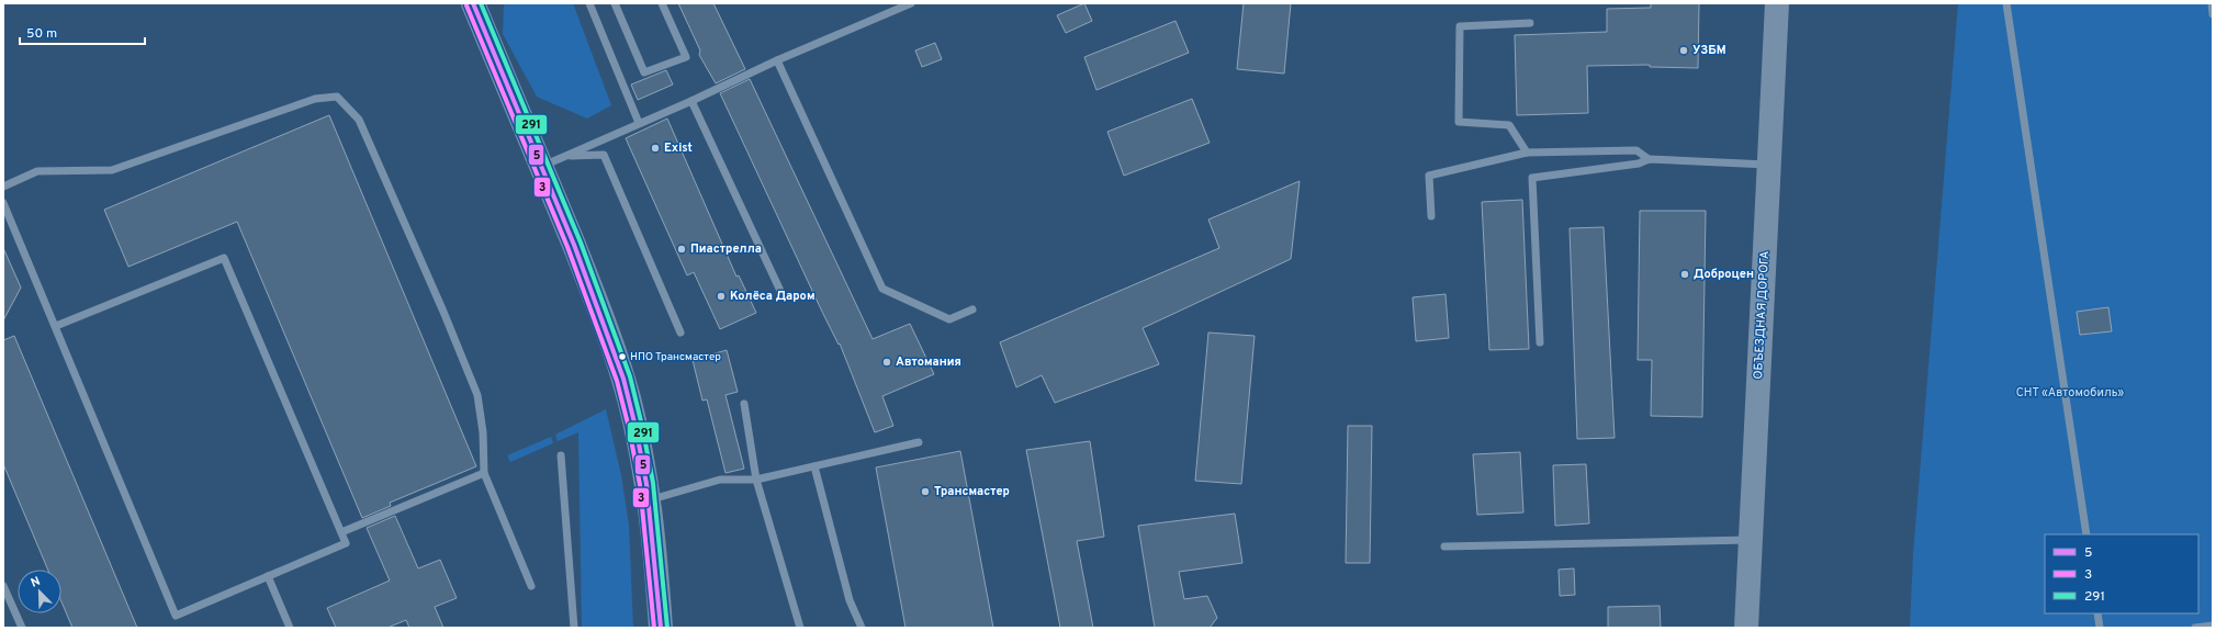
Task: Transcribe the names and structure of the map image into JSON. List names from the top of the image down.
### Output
{
  "streets": {
    "main road": ["ОБЪЕЗДНАЯ ДОРОГА"]
  },
  "parks": ["СНТ «Автомобиль»"],
  "places": [
    "УЗБМ",
    "Exist",
    "Пиастрелла",
    "Доброцен",
    "Колёса Даром",
    "НПО Трансмастер",
    "Автомания",
    "Трансмастер"
  ],
  "lines": ["transit line 5", "transit line 291", "transit line 3"],
  "legend": ["5", "3", "291"],
  "scale_bar": "50 m",
  "north": "top left"
}
